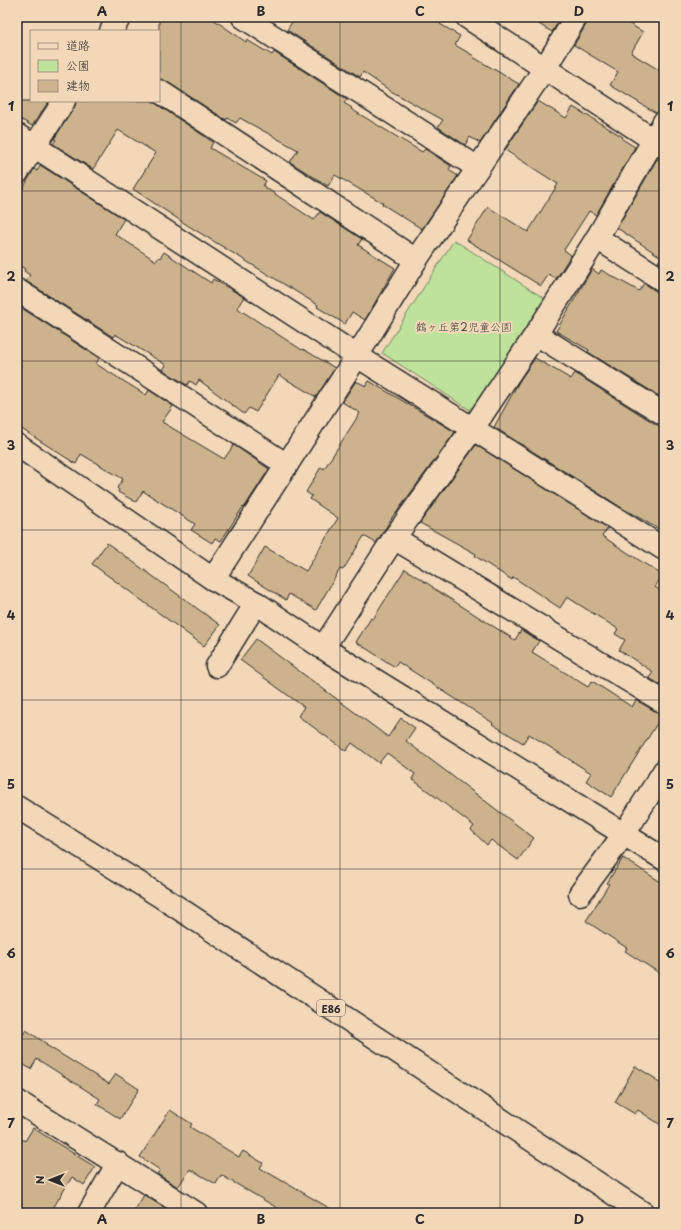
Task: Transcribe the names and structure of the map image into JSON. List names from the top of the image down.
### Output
{
  "streets": {
    "main road": ["E86"]
  },
  "parks": ["鶴ヶ丘第2児童公園"],
  "legend": ["道路", "公園", "建物"],
  "north": "left",
  "grid": {
    "columns": [
      "A",
      "B",
      "C",
      "D"
    ],
    "rows": [
      "1",
      "2",
      "3",
      "4",
      "5",
      "6",
      "7"
    ]
  }
}
